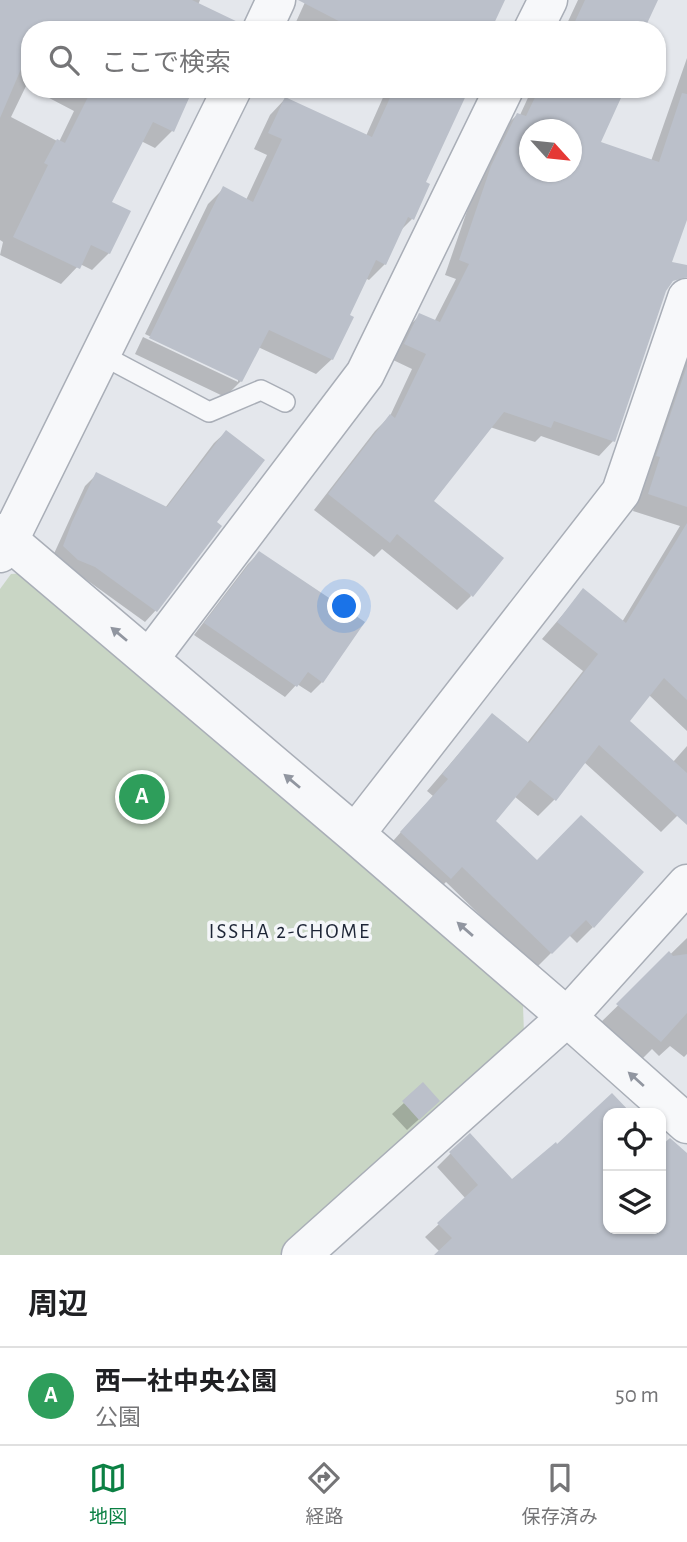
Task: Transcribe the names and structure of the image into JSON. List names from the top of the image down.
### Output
{
  "districts": ["ISSHA 2-CHOME"],
  "north": "bottom right",
  "page": {
    "search": "ここで検索",
    "pins": "A",
    "heading": "周辺",
    "list": [
      {
        "mark": "A",
        "name": "西一社中央公園",
        "note": "公園",
        "value": "50 m"
      }
    ],
    "nav": ["地図", "経路", "保存済み"]
  }
}
